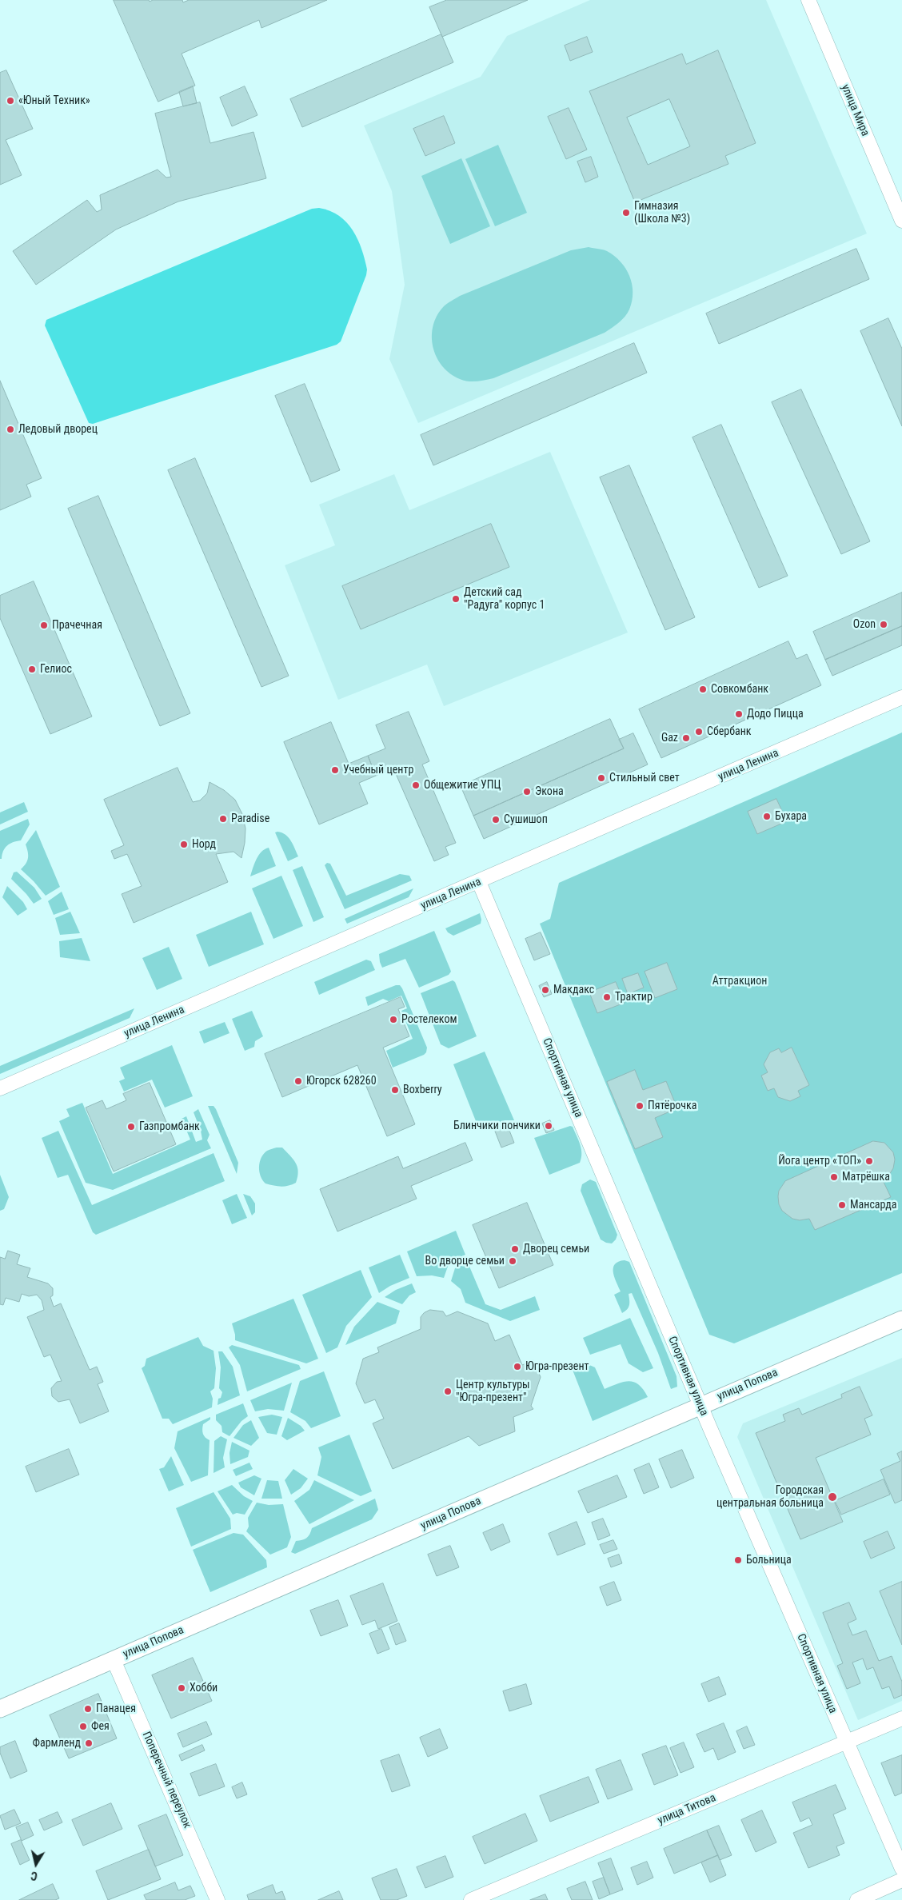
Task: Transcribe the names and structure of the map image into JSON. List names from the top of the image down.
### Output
{
  "streets": {
    "street": [
      "улица Мира",
      "улица Ленина",
      "Спортивная улица",
      "улица Попова",
      "Поперечный переулок",
      "улица Титова"
    ]
  },
  "crossings": [
    ["улица Ленина", "Спортивная улица"],
    ["Спортивная улица", "улица Попова"],
    ["Спортивная улица", "улица Титова"],
    ["улица Попова", "Поперечный переулок"]
  ],
  "parks": ["Аттракцион"],
  "places": [
    "«Юный Техник»",
    "Гимназия (Школа №3)",
    "Ледовый дворец",
    "Детский сад \"Радуга\" корпус 1",
    "Ozon",
    "Прачечная",
    "Гелиос",
    "Совкомбанк",
    "Додо Пицца",
    "Сбербанк",
    "Gaz",
    "Учебный центр",
    "Стильный свет",
    "Общежитие УПЦ",
    "Экона",
    "Бухара",
    "Paradise",
    "Сушишоп",
    "Норд",
    "Макдакс",
    "Трактир",
    "Ростелеком",
    "Югорск 628260",
    "Boxberry",
    "Пятёрочка",
    "Блинчики пончики",
    "Газпромбанк",
    "Йога центр «ТОП»",
    "Матрёшка",
    "Мансарда",
    "Дворец семьи",
    "Во дворце семьи",
    "Югра-презент",
    "Центр культуры \"Югра-презент\"",
    "Городская центральная больница",
    "Больница",
    "Хобби",
    "Панацея",
    "Фея",
    "Фармленд"
  ],
  "north": "bottom"
}
